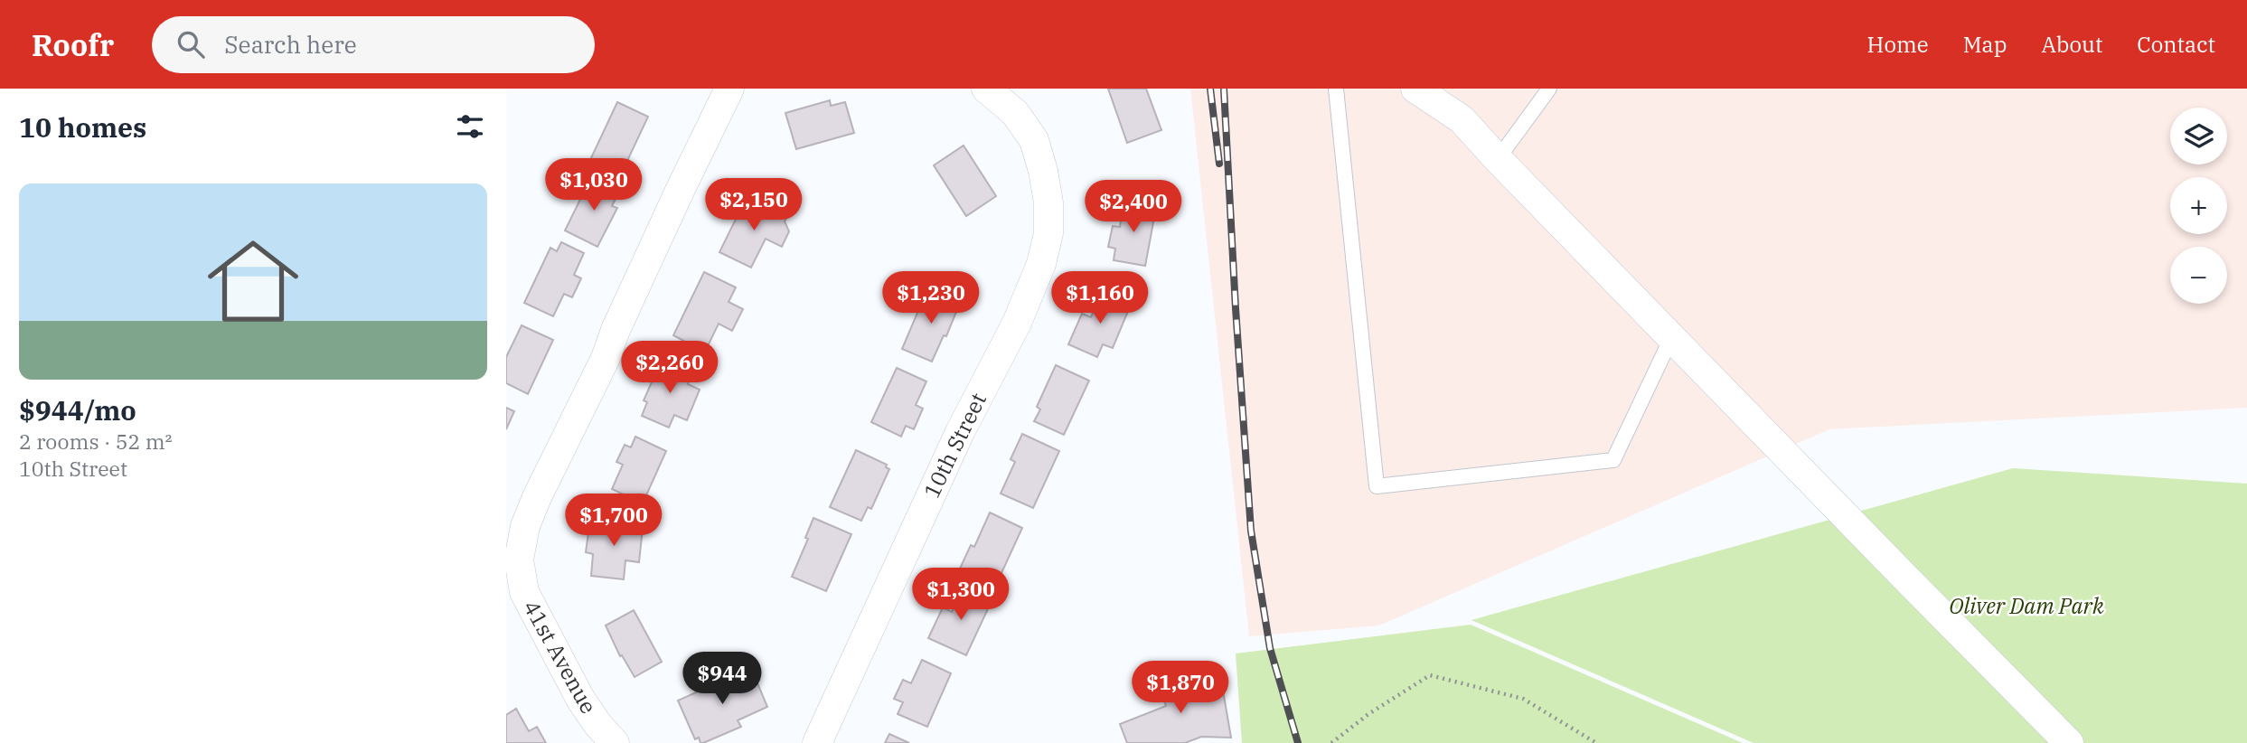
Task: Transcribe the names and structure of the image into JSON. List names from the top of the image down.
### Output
{
  "streets": {
    "street": ["10th Street", "41st Avenue"]
  },
  "parks": ["Oliver Dam Park"],
  "page": {
    "header": "Roofr",
    "search": "Search here",
    "nav": [
      "Home",
      "Map",
      "About",
      "Contact"
    ],
    "heading": "10 homes",
    "map_buttons": ["+", "−"],
    "price": [
      "$1,030",
      "$2,150",
      "$2,400",
      "$1,230",
      "$1,160",
      "$2,260",
      "$1,700",
      "$1,300",
      "$944",
      "$1,870"
    ],
    "list": [
      {
        "name": "$944/mo",
        "note": "2 rooms · 52 m² · 10th Street"
      }
    ]
  }
}
